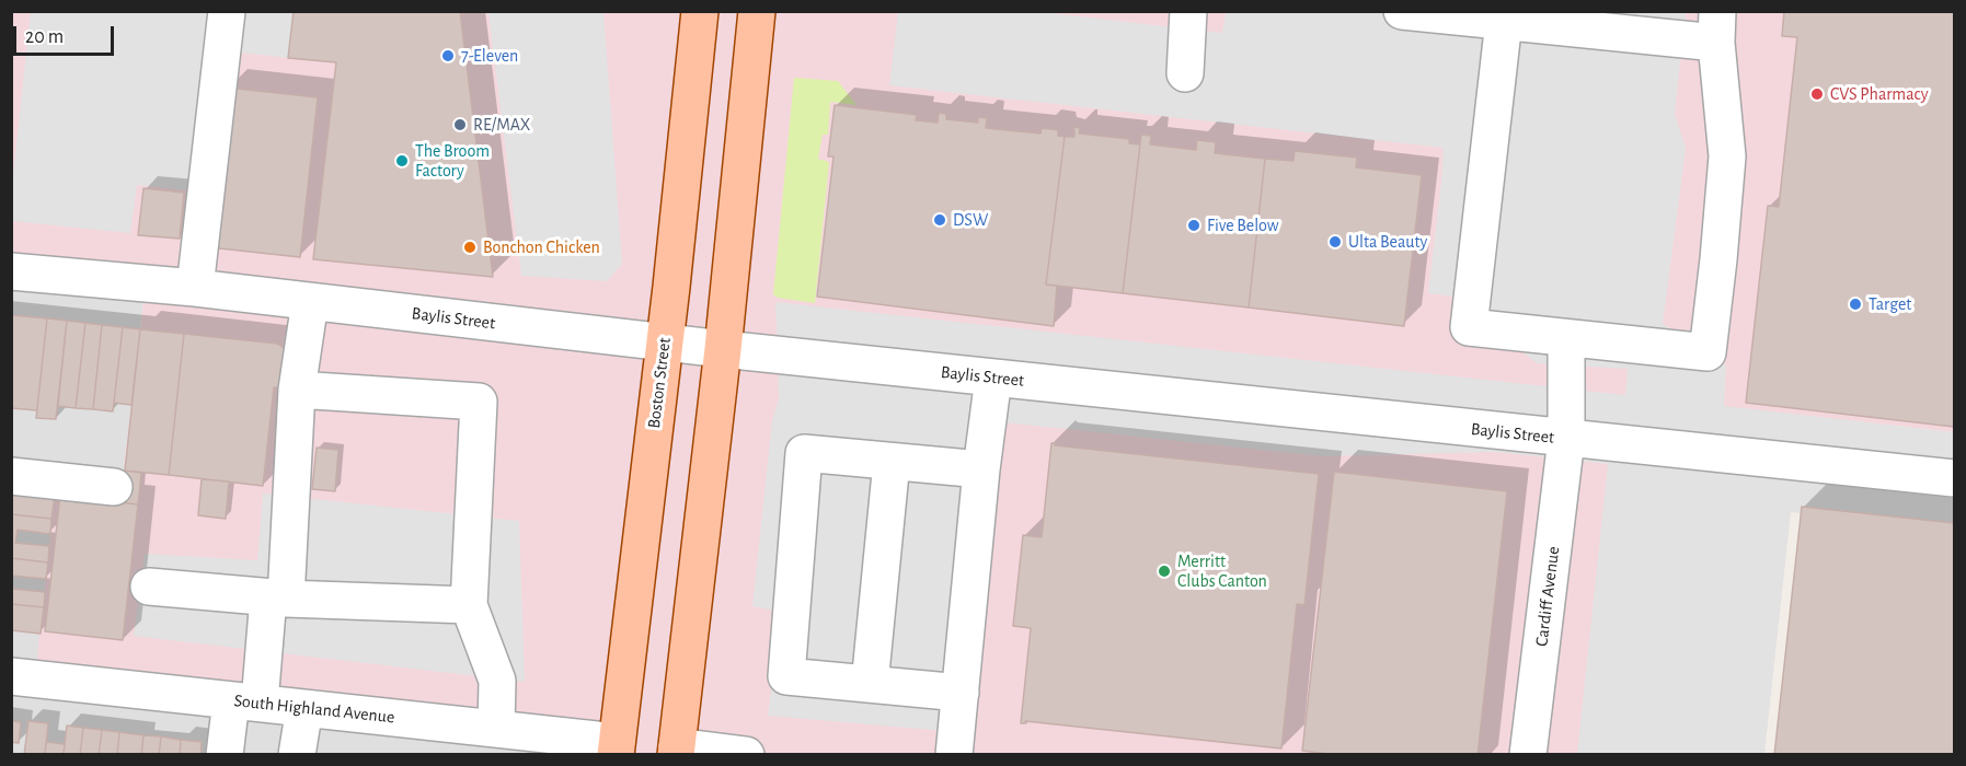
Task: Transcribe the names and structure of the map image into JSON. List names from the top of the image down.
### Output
{
  "streets": {
    "main road": ["Boston Street"],
    "street": ["Baylis Street", "Cardiff Avenue", "South Highland Avenue"]
  },
  "crossings": [
    ["Baylis Street", "Boston Street"],
    ["Baylis Street", "Cardiff Avenue"],
    ["Boston Street", "South Highland Avenue"]
  ],
  "places": [
    "7-Eleven",
    "CVS Pharmacy",
    "RE/MAX",
    "The Broom Factory",
    "DSW",
    "Five Below",
    "Ulta Beauty",
    "Bonchon Chicken",
    "Target",
    "Merritt Clubs Canton"
  ],
  "scale_bar": "20 m"
}
